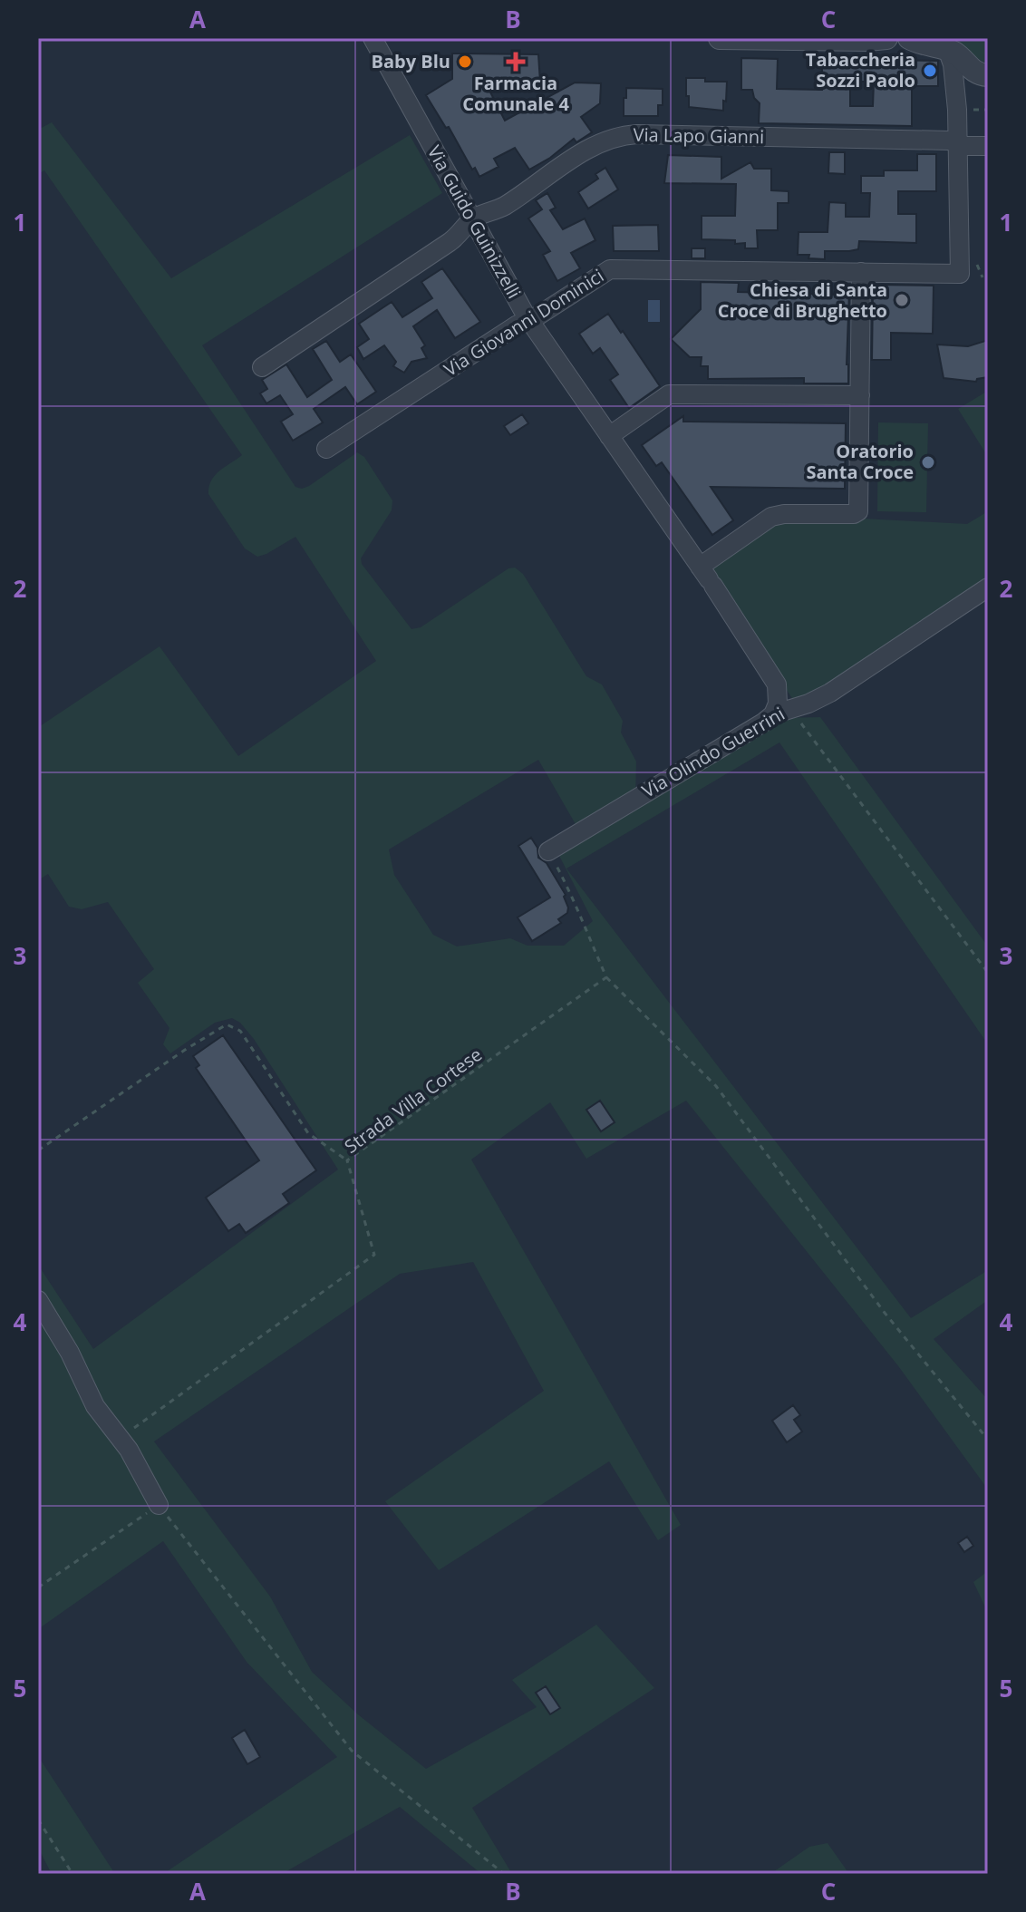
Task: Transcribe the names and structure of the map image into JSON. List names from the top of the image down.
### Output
{
  "streets": {
    "street": [
      "Via Lapo Gianni",
      "Via Guido Guinizzelli",
      "Via Giovanni Dominici",
      "Via Olindo Guerrini"
    ],
    "path": ["Strada Villa Cortese"]
  },
  "crossings": [
    ["Via Lapo Gianni", "Via Guido Guinizzelli"],
    ["Via Lapo Gianni", "Via Giovanni Dominici"],
    ["Via Guido Guinizzelli", "Via Giovanni Dominici"],
    ["Via Guido Guinizzelli", "Via Olindo Guerrini"]
  ],
  "places": {
    "other": [
      "Baby Blu",
      "Tabaccheria Sozzi Paolo",
      "Chiesa di Santa Croce di Brughetto",
      "Oratorio Santa Croce"
    ],
    "health": ["Farmacia Comunale 4"]
  },
  "grid": {
    "columns": ["A", "B", "C"],
    "rows": [
      "1",
      "2",
      "3",
      "4",
      "5"
    ]
  }
}
